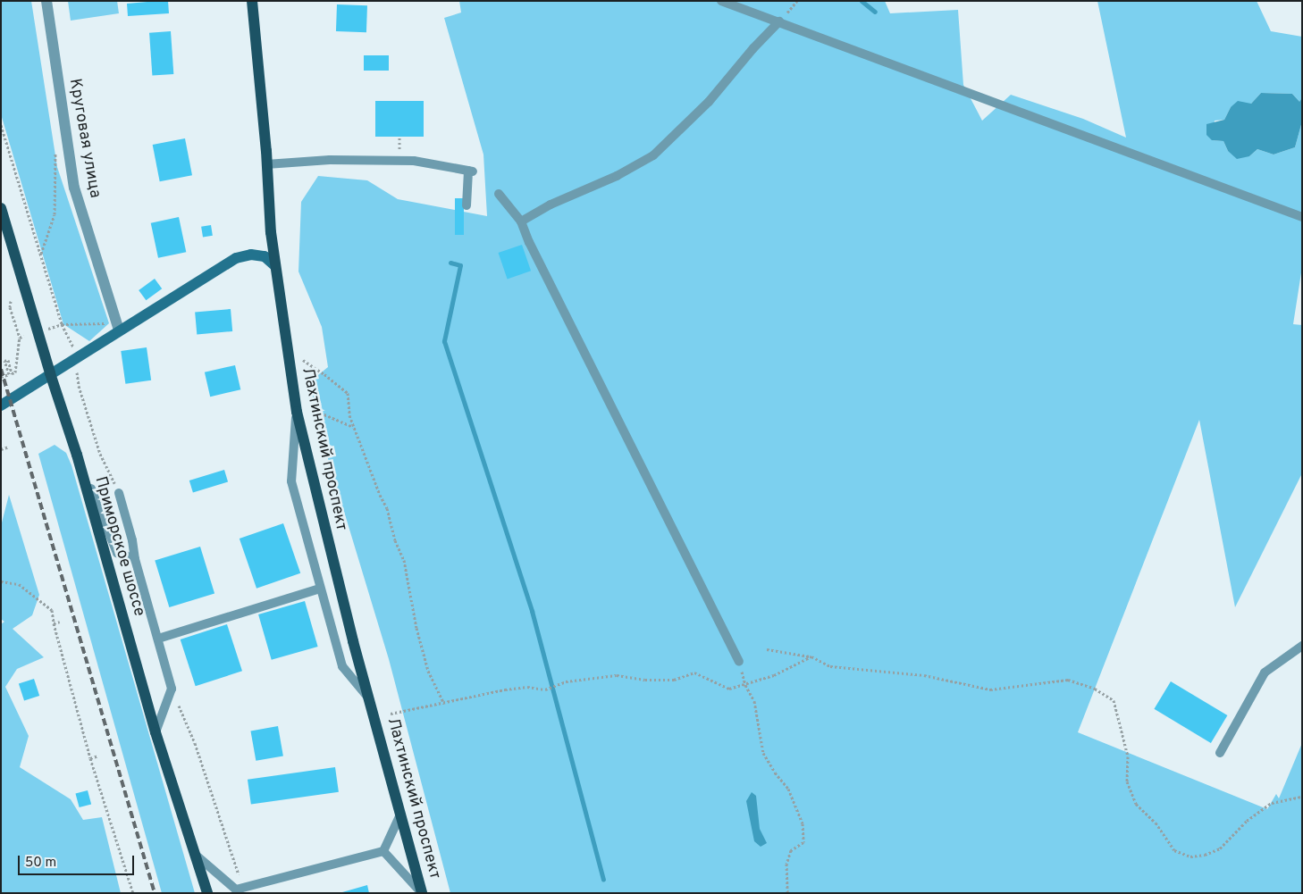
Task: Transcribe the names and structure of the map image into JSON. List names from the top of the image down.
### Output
{
  "streets": {
    "main road": ["Лахтинский проспект", "Приморское шоссе"],
    "street": ["Круговая улица"]
  },
  "scale_bar": "50 m"
}
